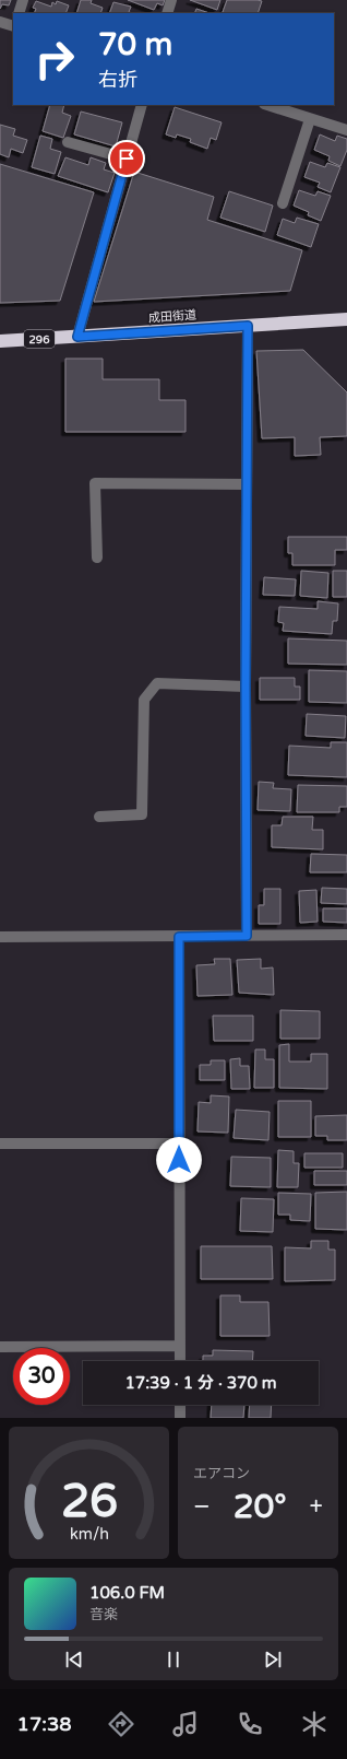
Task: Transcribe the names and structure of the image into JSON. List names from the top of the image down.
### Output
{
  "streets": {
    "highway": ["成田街道", "296"]
  },
  "page": {
    "turn": ["70 m", "右折"],
    "limit": "30",
    "trip": "17:39 · 1 分 · 370 m",
    "tile": "エアコン",
    "heat": ["−", "20°", "+"],
    "song": ["106.0 FM", "音楽"],
    "tabs": "17:38",
    "gauge": ["26", "km/h"]
  }
}
